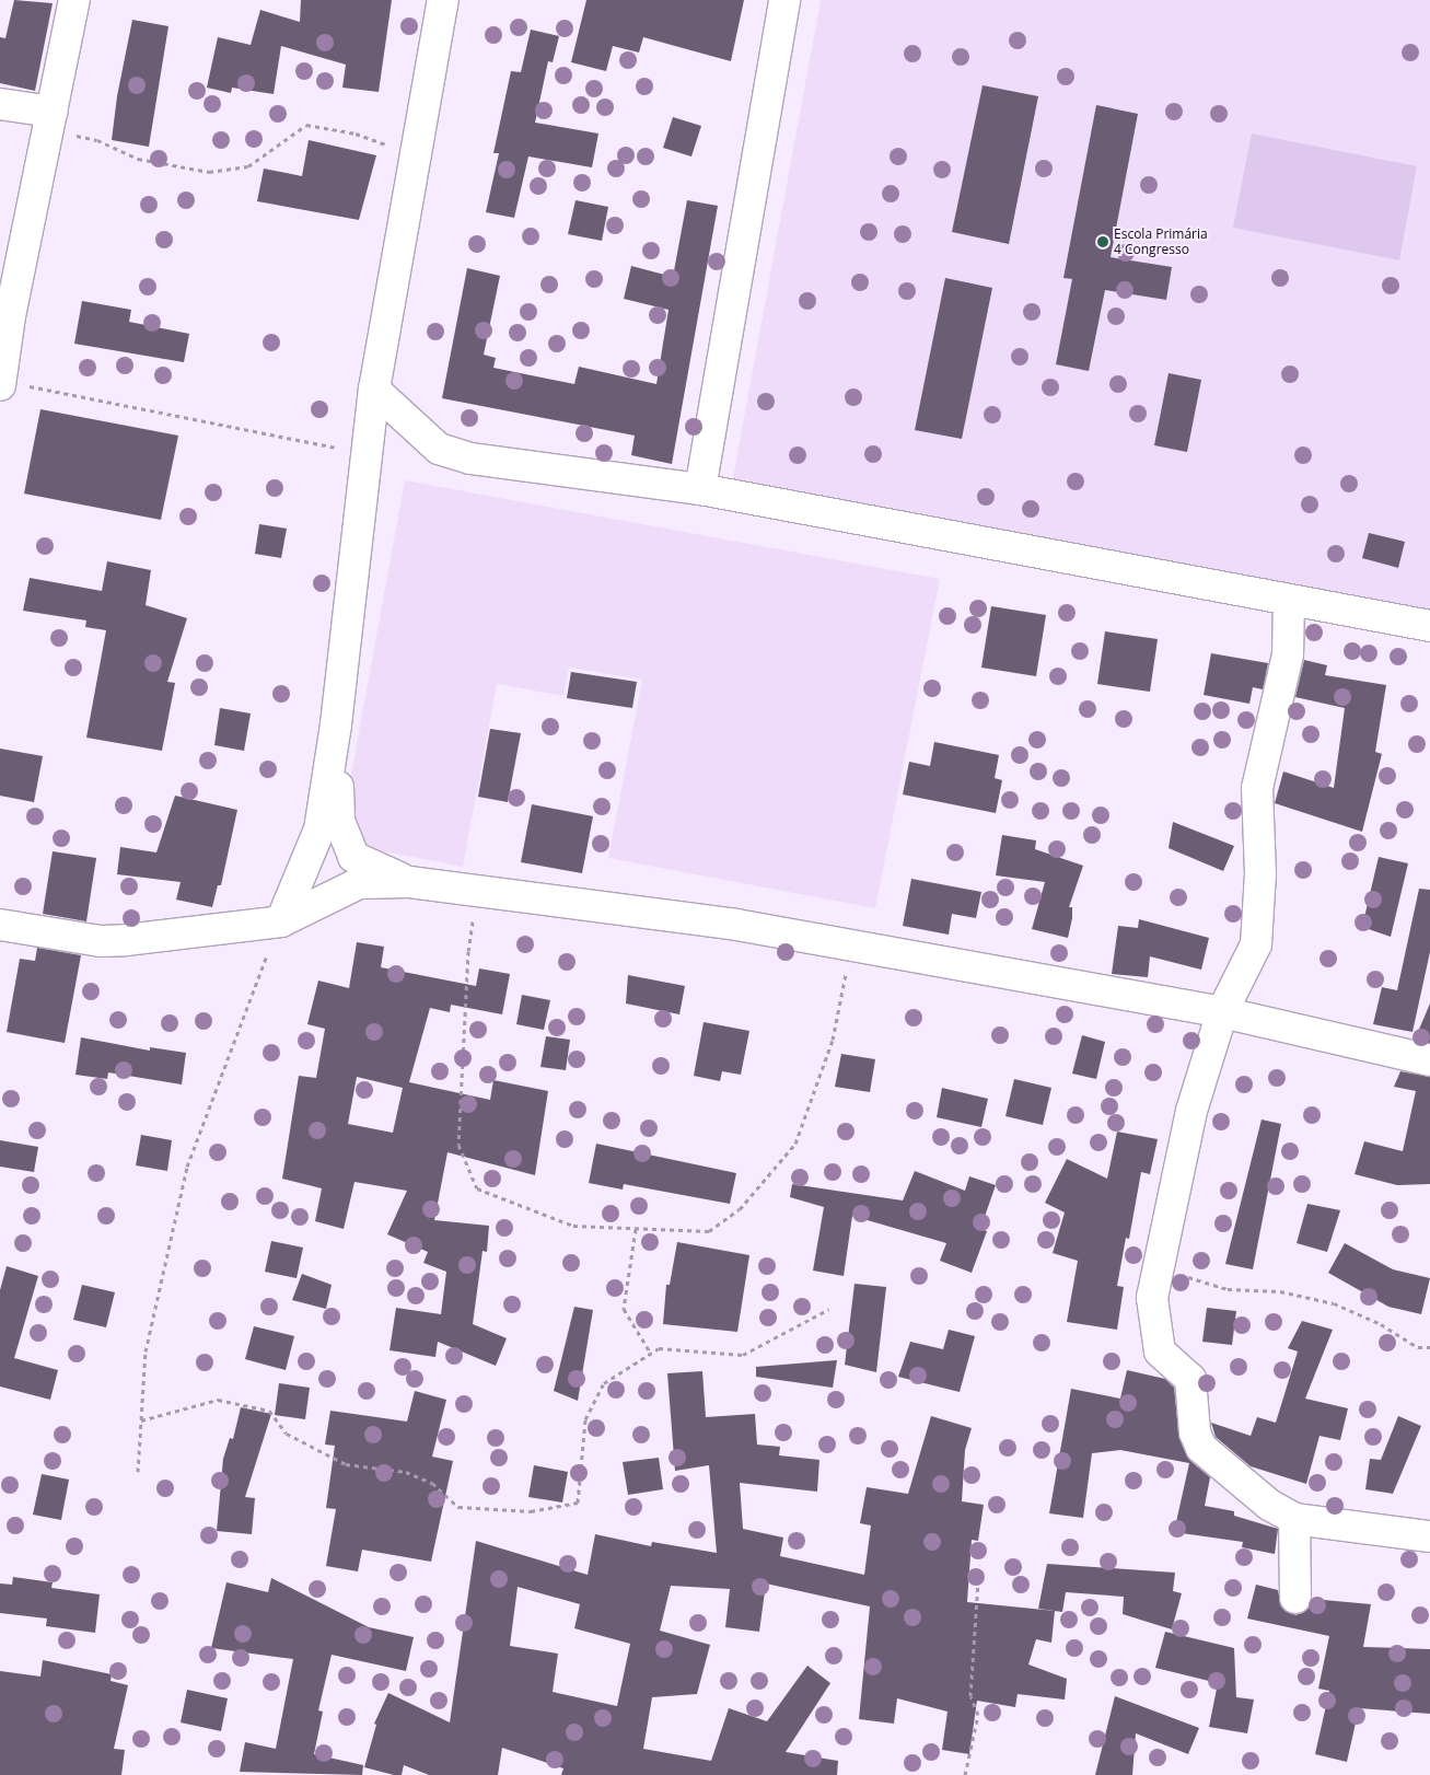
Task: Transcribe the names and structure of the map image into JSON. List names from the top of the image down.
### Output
{
  "places": ["Escola Primária 4 Congresso"]
}
